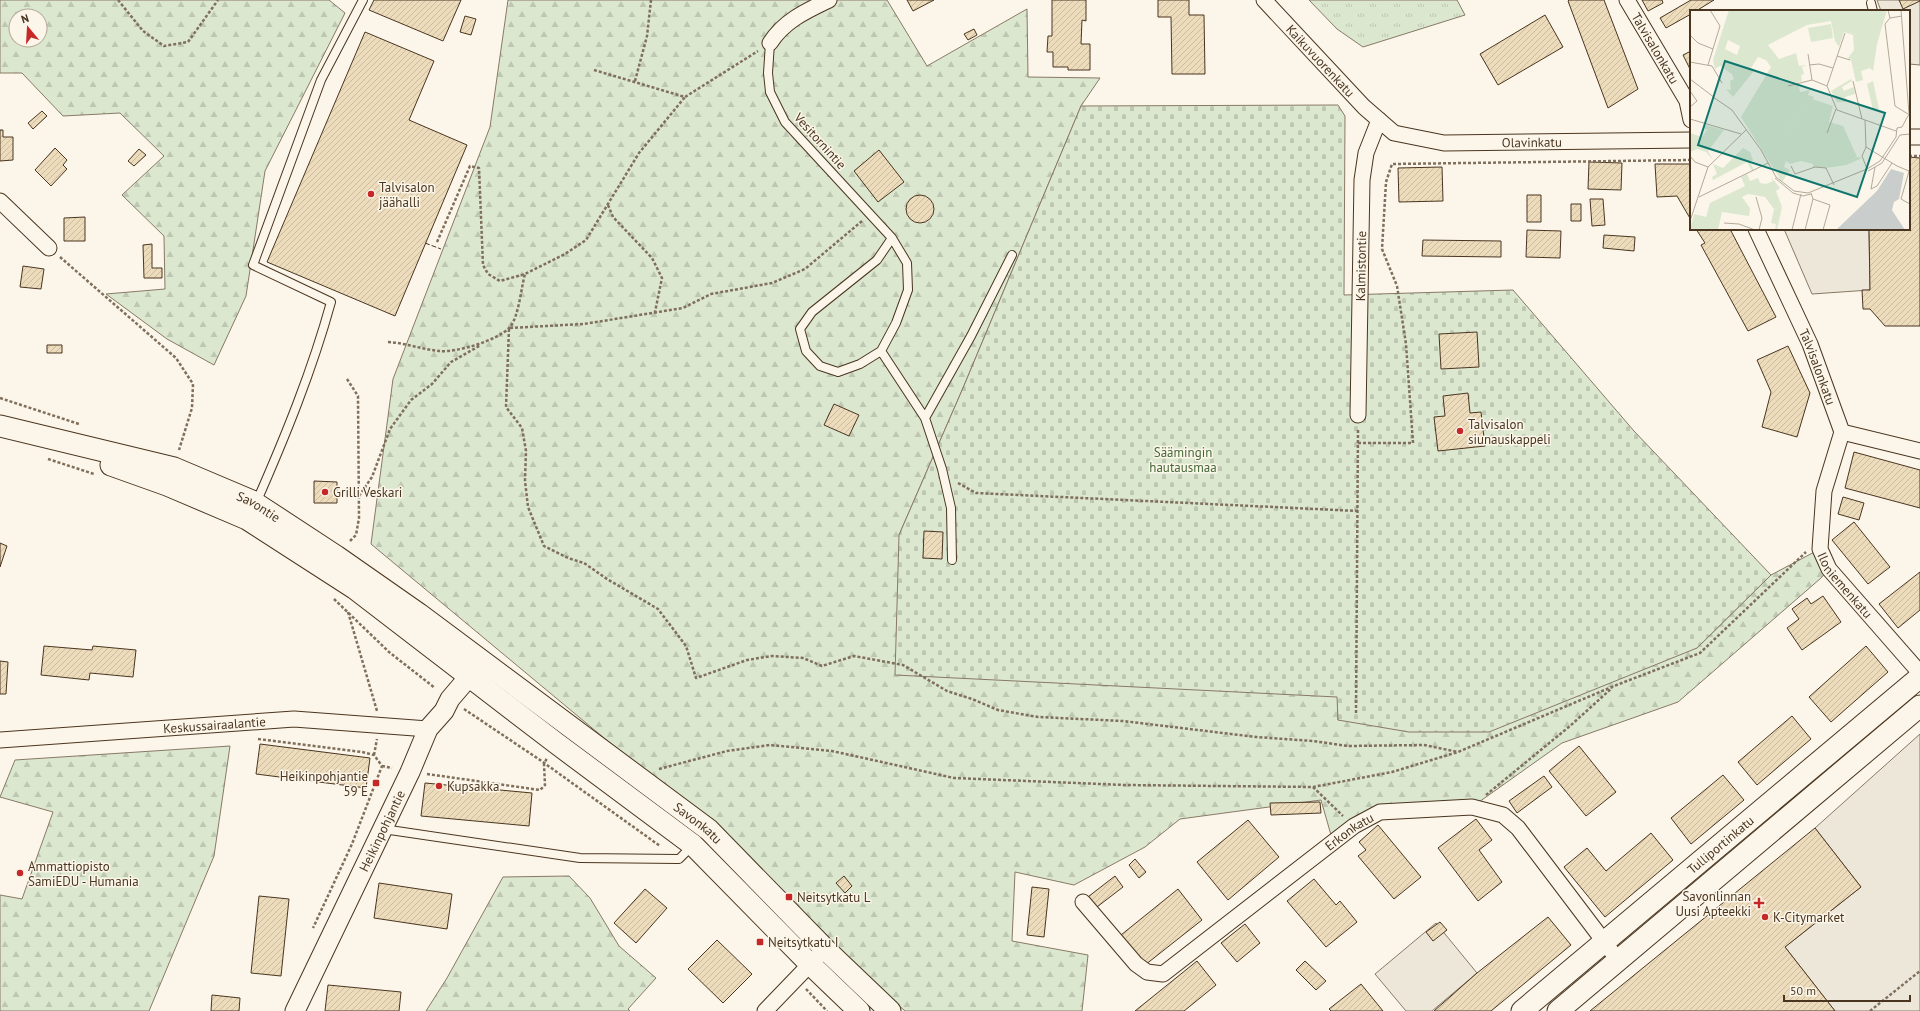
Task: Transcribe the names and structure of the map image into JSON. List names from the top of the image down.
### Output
{
  "streets": {
    "main road": ["Savontie", "Savonkatu", "Tulliportinkatu"],
    "street": [
      "Talvisalonkatu",
      "Kaikuvuorenkatu",
      "Olavinkatu",
      "Kalmistontie",
      "Iloniemenkatu",
      "Keskussairaalantie",
      "Heikinpohjantie",
      "Erkonkatu"
    ],
    "lane": ["Vesitornintie"]
  },
  "crossings": [
    ["Talvisalonkatu", "Iloniemenkatu"],
    ["Kaikuvuorenkatu", "Olavinkatu"],
    ["Kaikuvuorenkatu", "Kalmistontie"],
    ["Olavinkatu", "Kalmistontie"],
    ["Savontie", "Savonkatu"],
    ["Savontie", "Heikinpohjantie"],
    ["Keskussairaalantie", "Heikinpohjantie"],
    ["Savonkatu", "Heikinpohjantie"],
    ["Erkonkatu", "Tulliportinkatu"]
  ],
  "parks": ["Säämingin hautausmaa"],
  "places": {
    "other": [
      "Talvisalon jäähalli",
      "Talvisalon siunauskappeli",
      "Grilli Veskari",
      "Kupsakka",
      "Ammattiopisto SamiEDU - Humania",
      "K-Citymarket"
    ],
    "transit": ["Heikinpohjantie 59 E", "Neitsytkatu L", "Neitsytkatu I"],
    "health": ["Savonlinnan Uusi Apteekki"]
  },
  "scale_bar": "50 m",
  "north": "top"
}
